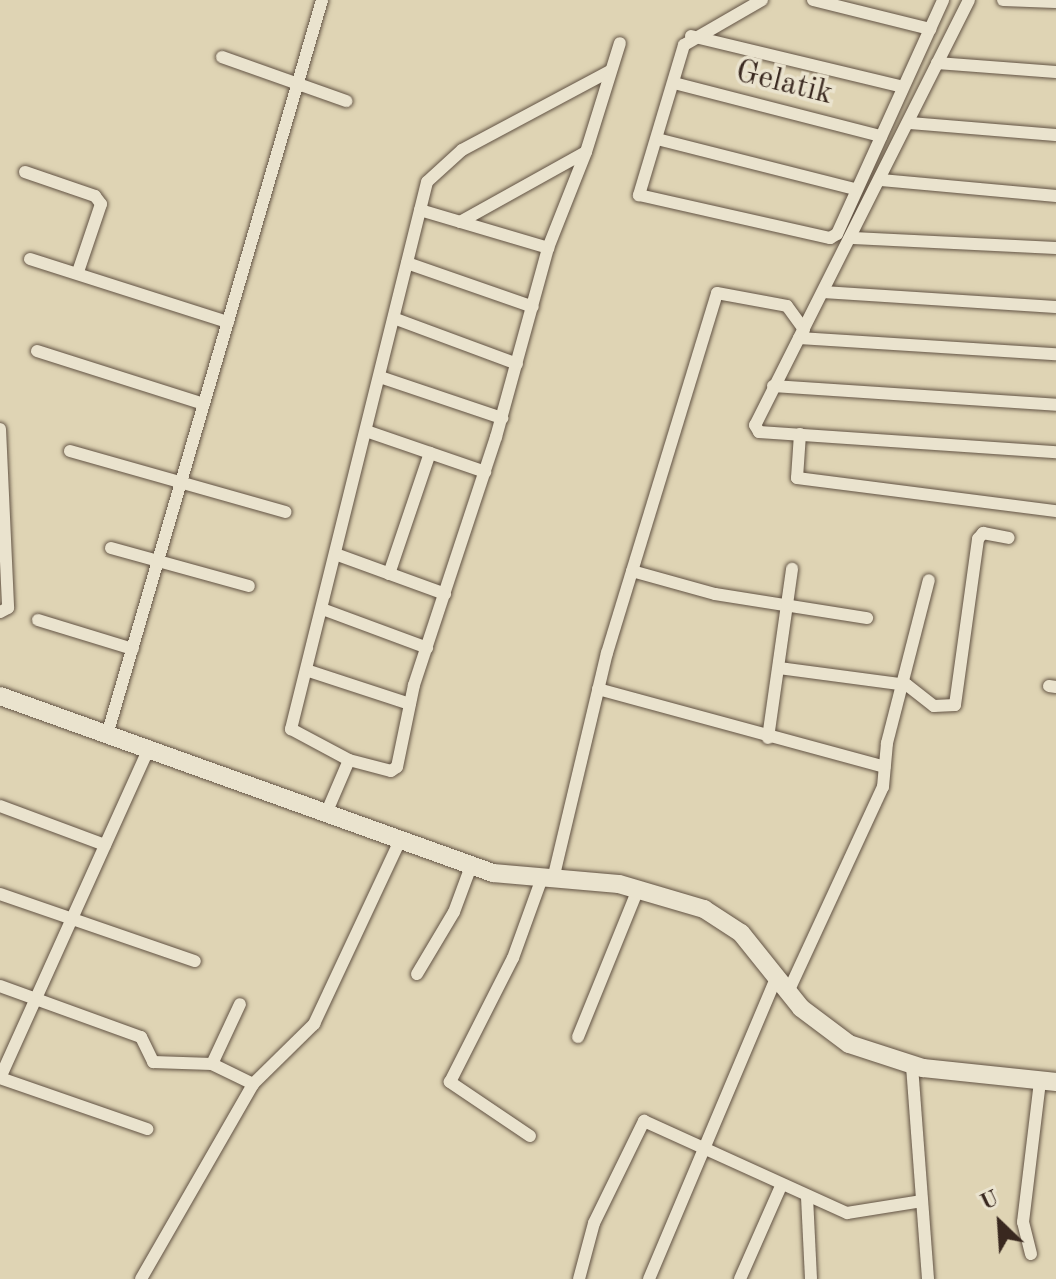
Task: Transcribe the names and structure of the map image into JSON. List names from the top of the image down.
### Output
{
  "streets": {
    "street": ["Gelatik"]
  },
  "north": "top left"
}
